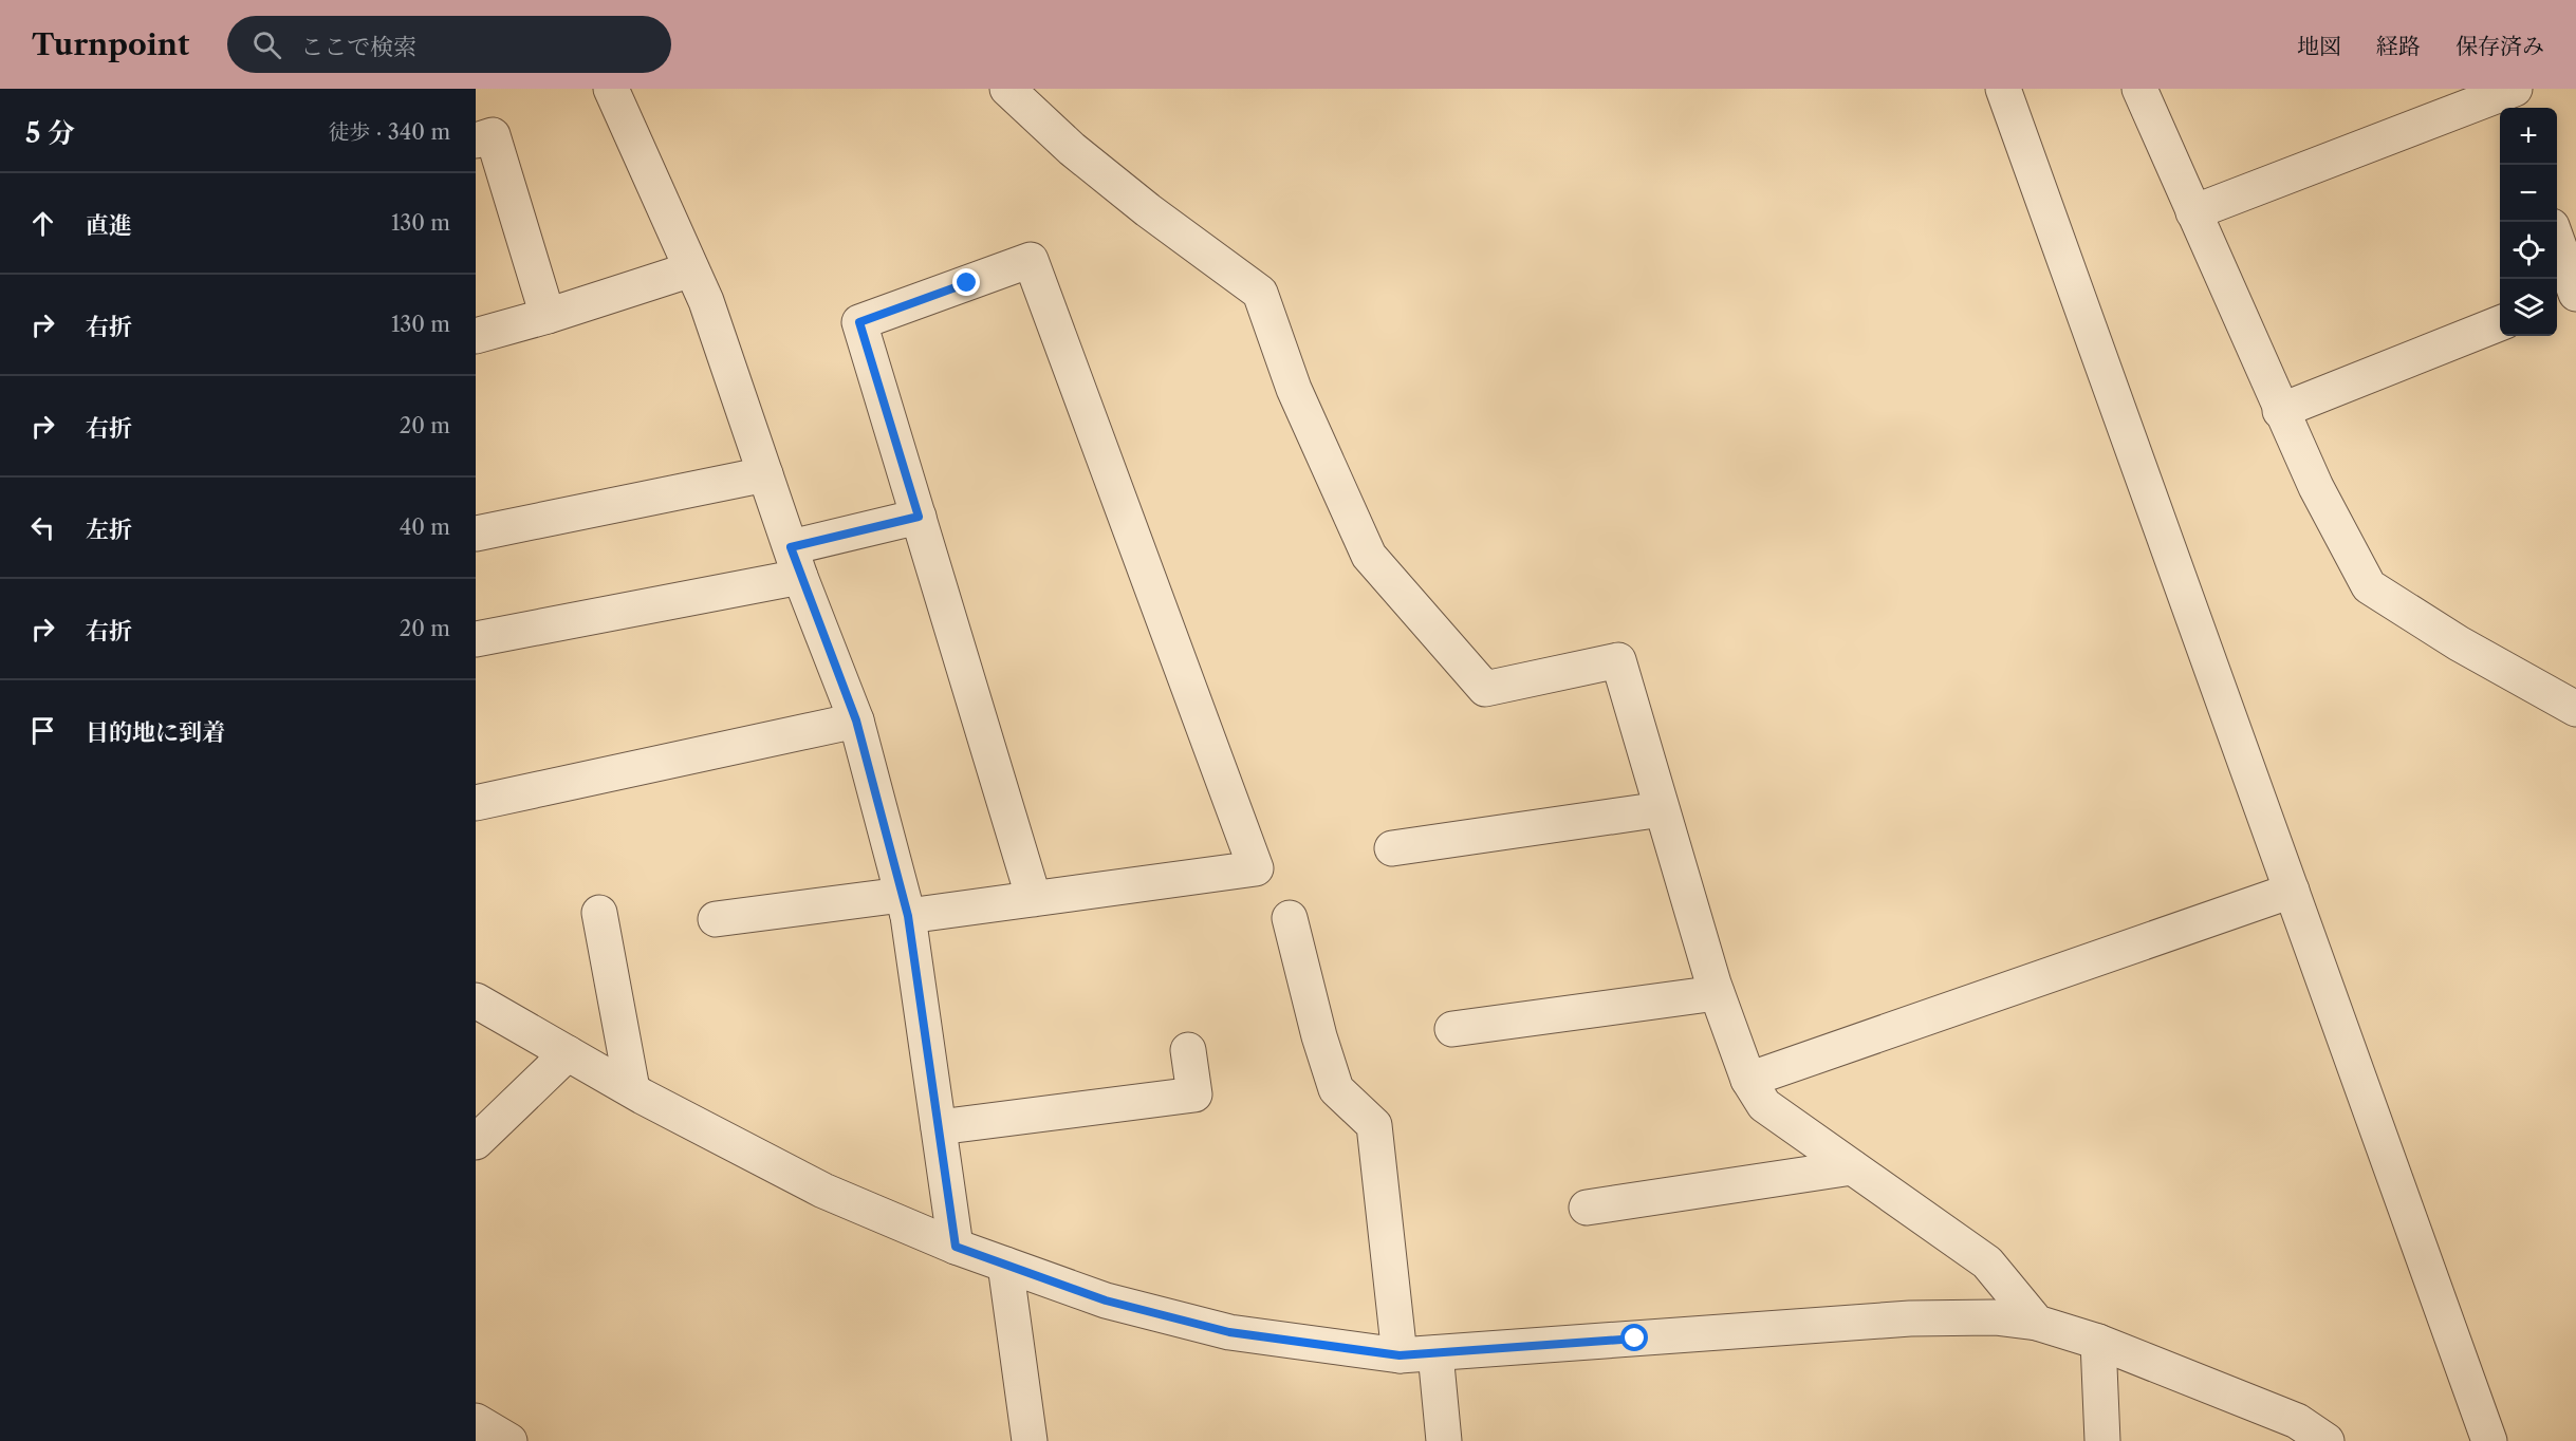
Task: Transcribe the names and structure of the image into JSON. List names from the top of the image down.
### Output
{
  "page": {
    "header": "Turnpoint",
    "search": "ここで検索",
    "nav": ["地図", "経路", "保存済み"],
    "heading": ["5 分", "徒歩 · 340 m"],
    "map_buttons": ["+", "−"],
    "list": [
      ["直進", "130 m"],
      ["右折", "130 m"],
      ["右折", "20 m"],
      ["左折", "40 m"],
      ["右折", "20 m"],
      "目的地に到着"
    ]
  }
}
